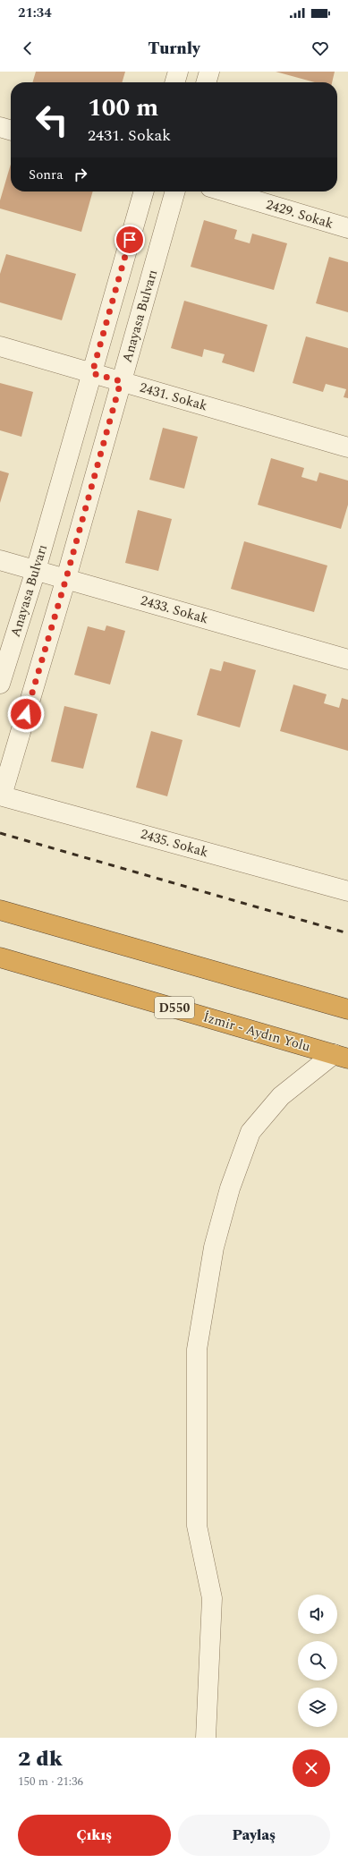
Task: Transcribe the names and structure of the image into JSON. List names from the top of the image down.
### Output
{
  "streets": {
    "highway": ["D550", "İzmir - Aydın Yolu"],
    "street": [
      "2429. Sokak",
      "Anayasa Bulvarı",
      "2431. Sokak",
      "2433. Sokak",
      "2435. Sokak"
    ]
  },
  "crossings": [
    ["Anayasa Bulvarı", "2431. Sokak"],
    ["Anayasa Bulvarı", "2433. Sokak"],
    ["Anayasa Bulvarı", "2435. Sokak"]
  ],
  "page": {
    "status": "21:34",
    "header": "Turnly",
    "turn": ["100 m", "2431. Sokak"],
    "then": "Sonra",
    "heading": ["2 dk", "150 m · 21:36"],
    "buttons": ["Çıkış", "Paylaş"]
  }
}
